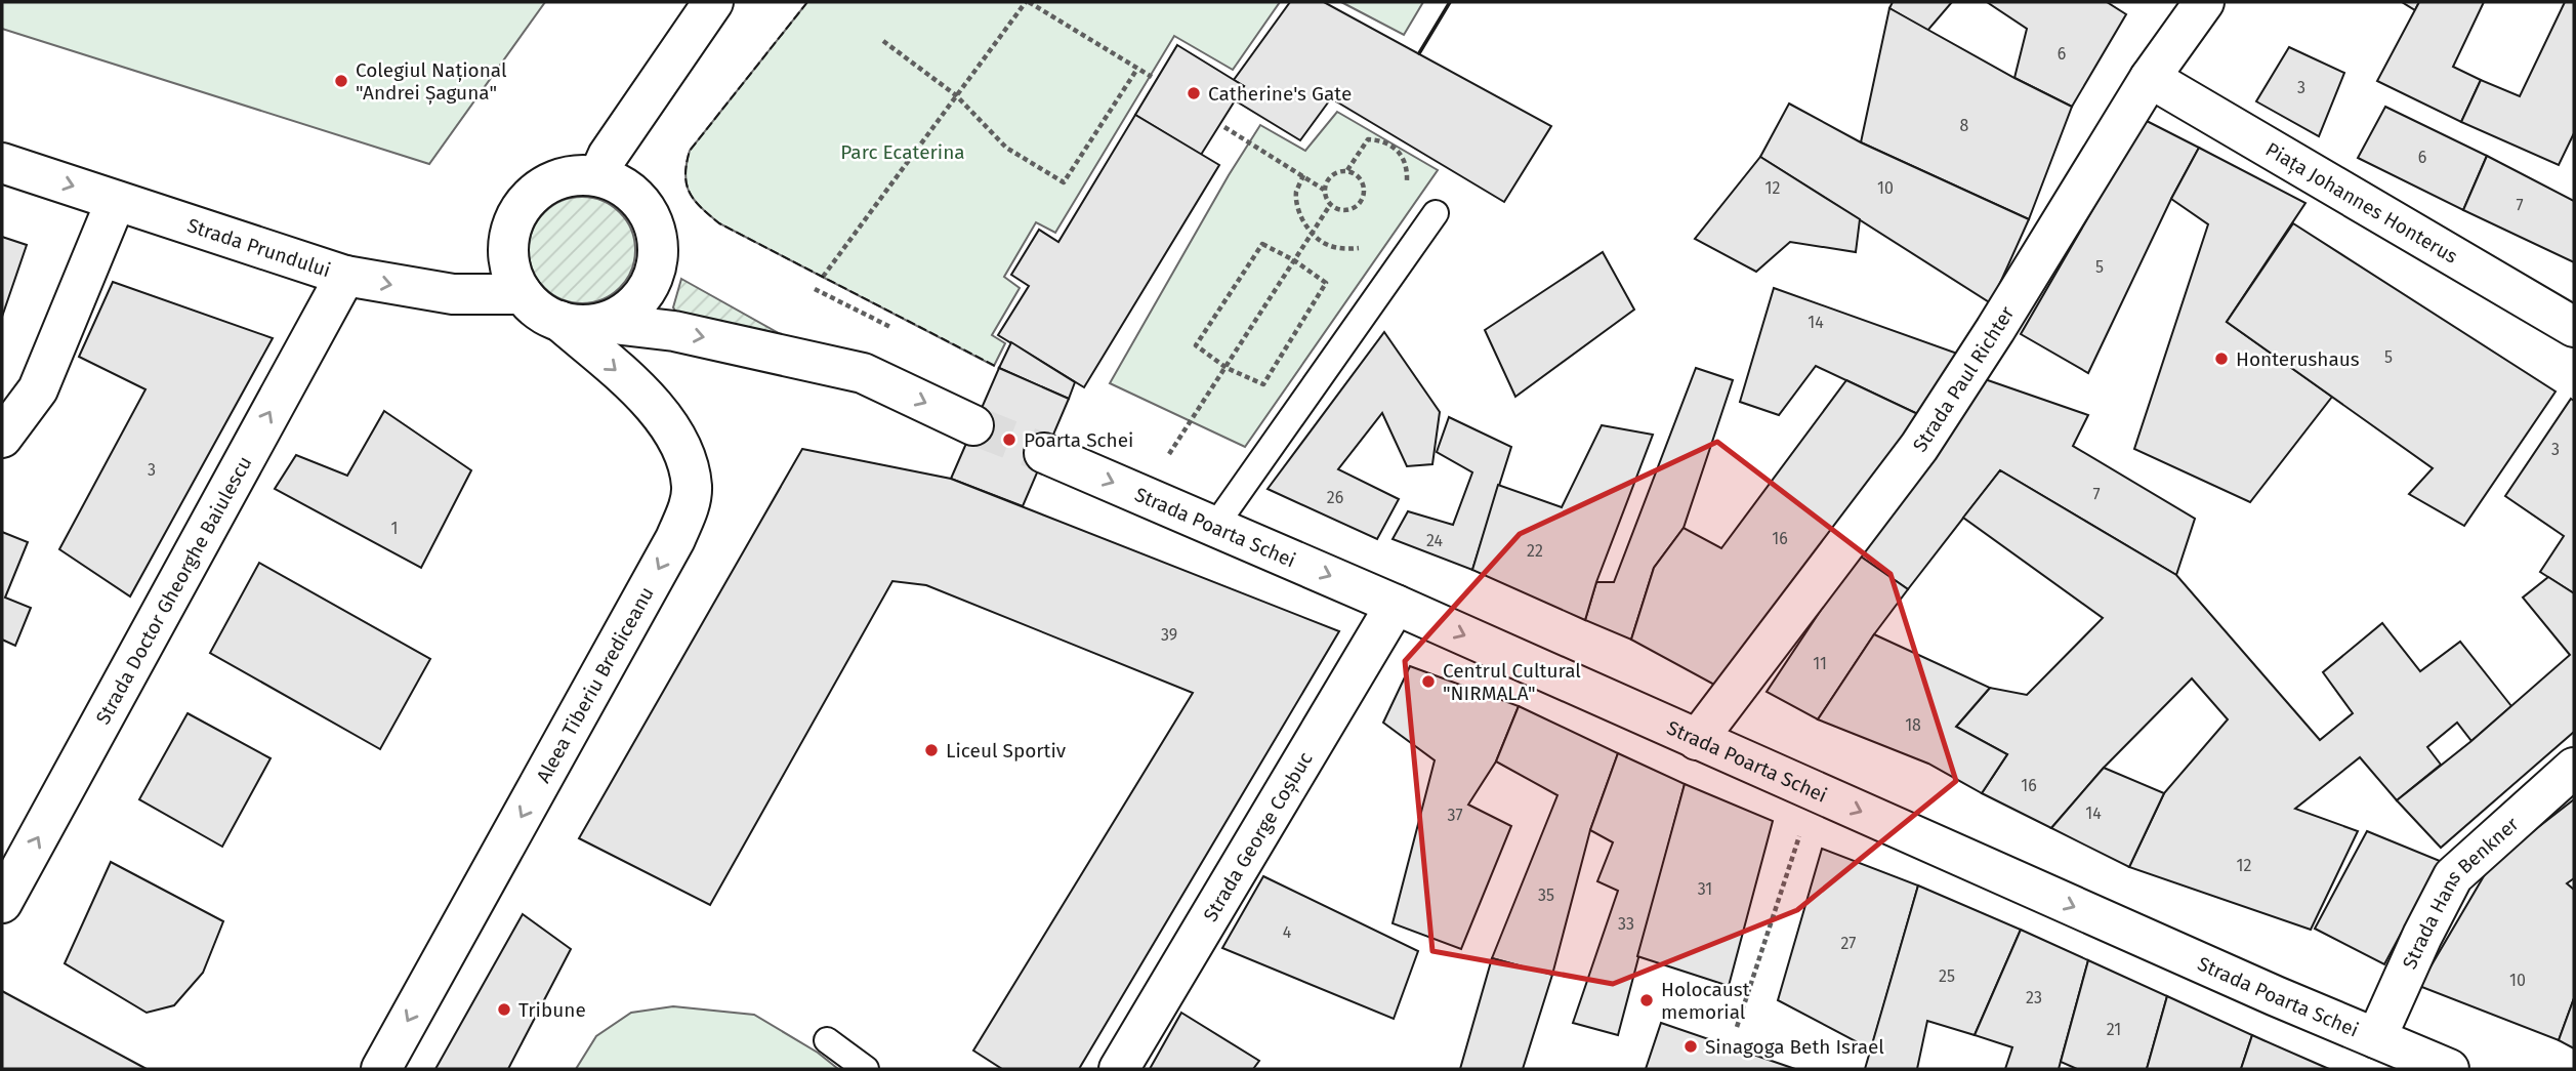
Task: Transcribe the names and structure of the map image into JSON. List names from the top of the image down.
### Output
{
  "streets": {
    "street": [
      "Piața Johannes Honterus",
      "Strada Prundului",
      "Strada Paul Richter",
      "Strada Poarta Schei",
      "Strada Doctor Gheorghe Baiulescu",
      "Aleea Tiberiu Brediceanu",
      "Strada George Coșbuc",
      "Strada Hans Benkner"
    ]
  },
  "crossings": [
    ["Piața Johannes Honterus", "Strada Paul Richter"],
    ["Strada Prundului", "Strada Doctor Gheorghe Baiulescu"],
    ["Strada Prundului", "Aleea Tiberiu Brediceanu"],
    ["Strada Paul Richter", "Strada Poarta Schei"],
    ["Strada Poarta Schei", "Strada George Coșbuc"],
    ["Strada Poarta Schei", "Strada Hans Benkner"]
  ],
  "one_way": ["Strada Prundului", "Strada Poarta Schei", "Aleea Tiberiu Brediceanu"],
  "parks": ["Parc Ecaterina"],
  "places": [
    "Colegiul Național \"Andrei Șaguna\"",
    "Catherine's Gate",
    "Honterushaus",
    "Poarta Schei",
    "Centrul Cultural \"NIRMALA\"",
    "Liceul Sportiv",
    "Holocaust memorial",
    "Tribune",
    "Sinagoga Beth Israel"
  ],
  "house_numbers": [
    "6",
    "3",
    "8",
    "6",
    "12",
    "10",
    "7",
    "5",
    "14",
    "5",
    "3",
    "3",
    "7",
    "26",
    "1",
    "16",
    "24",
    "22",
    "39",
    "11",
    "18",
    "16",
    "14",
    "37",
    "12",
    "31",
    "35",
    "33",
    "4",
    "27",
    "25",
    "10",
    "23",
    "21"
  ]
}
